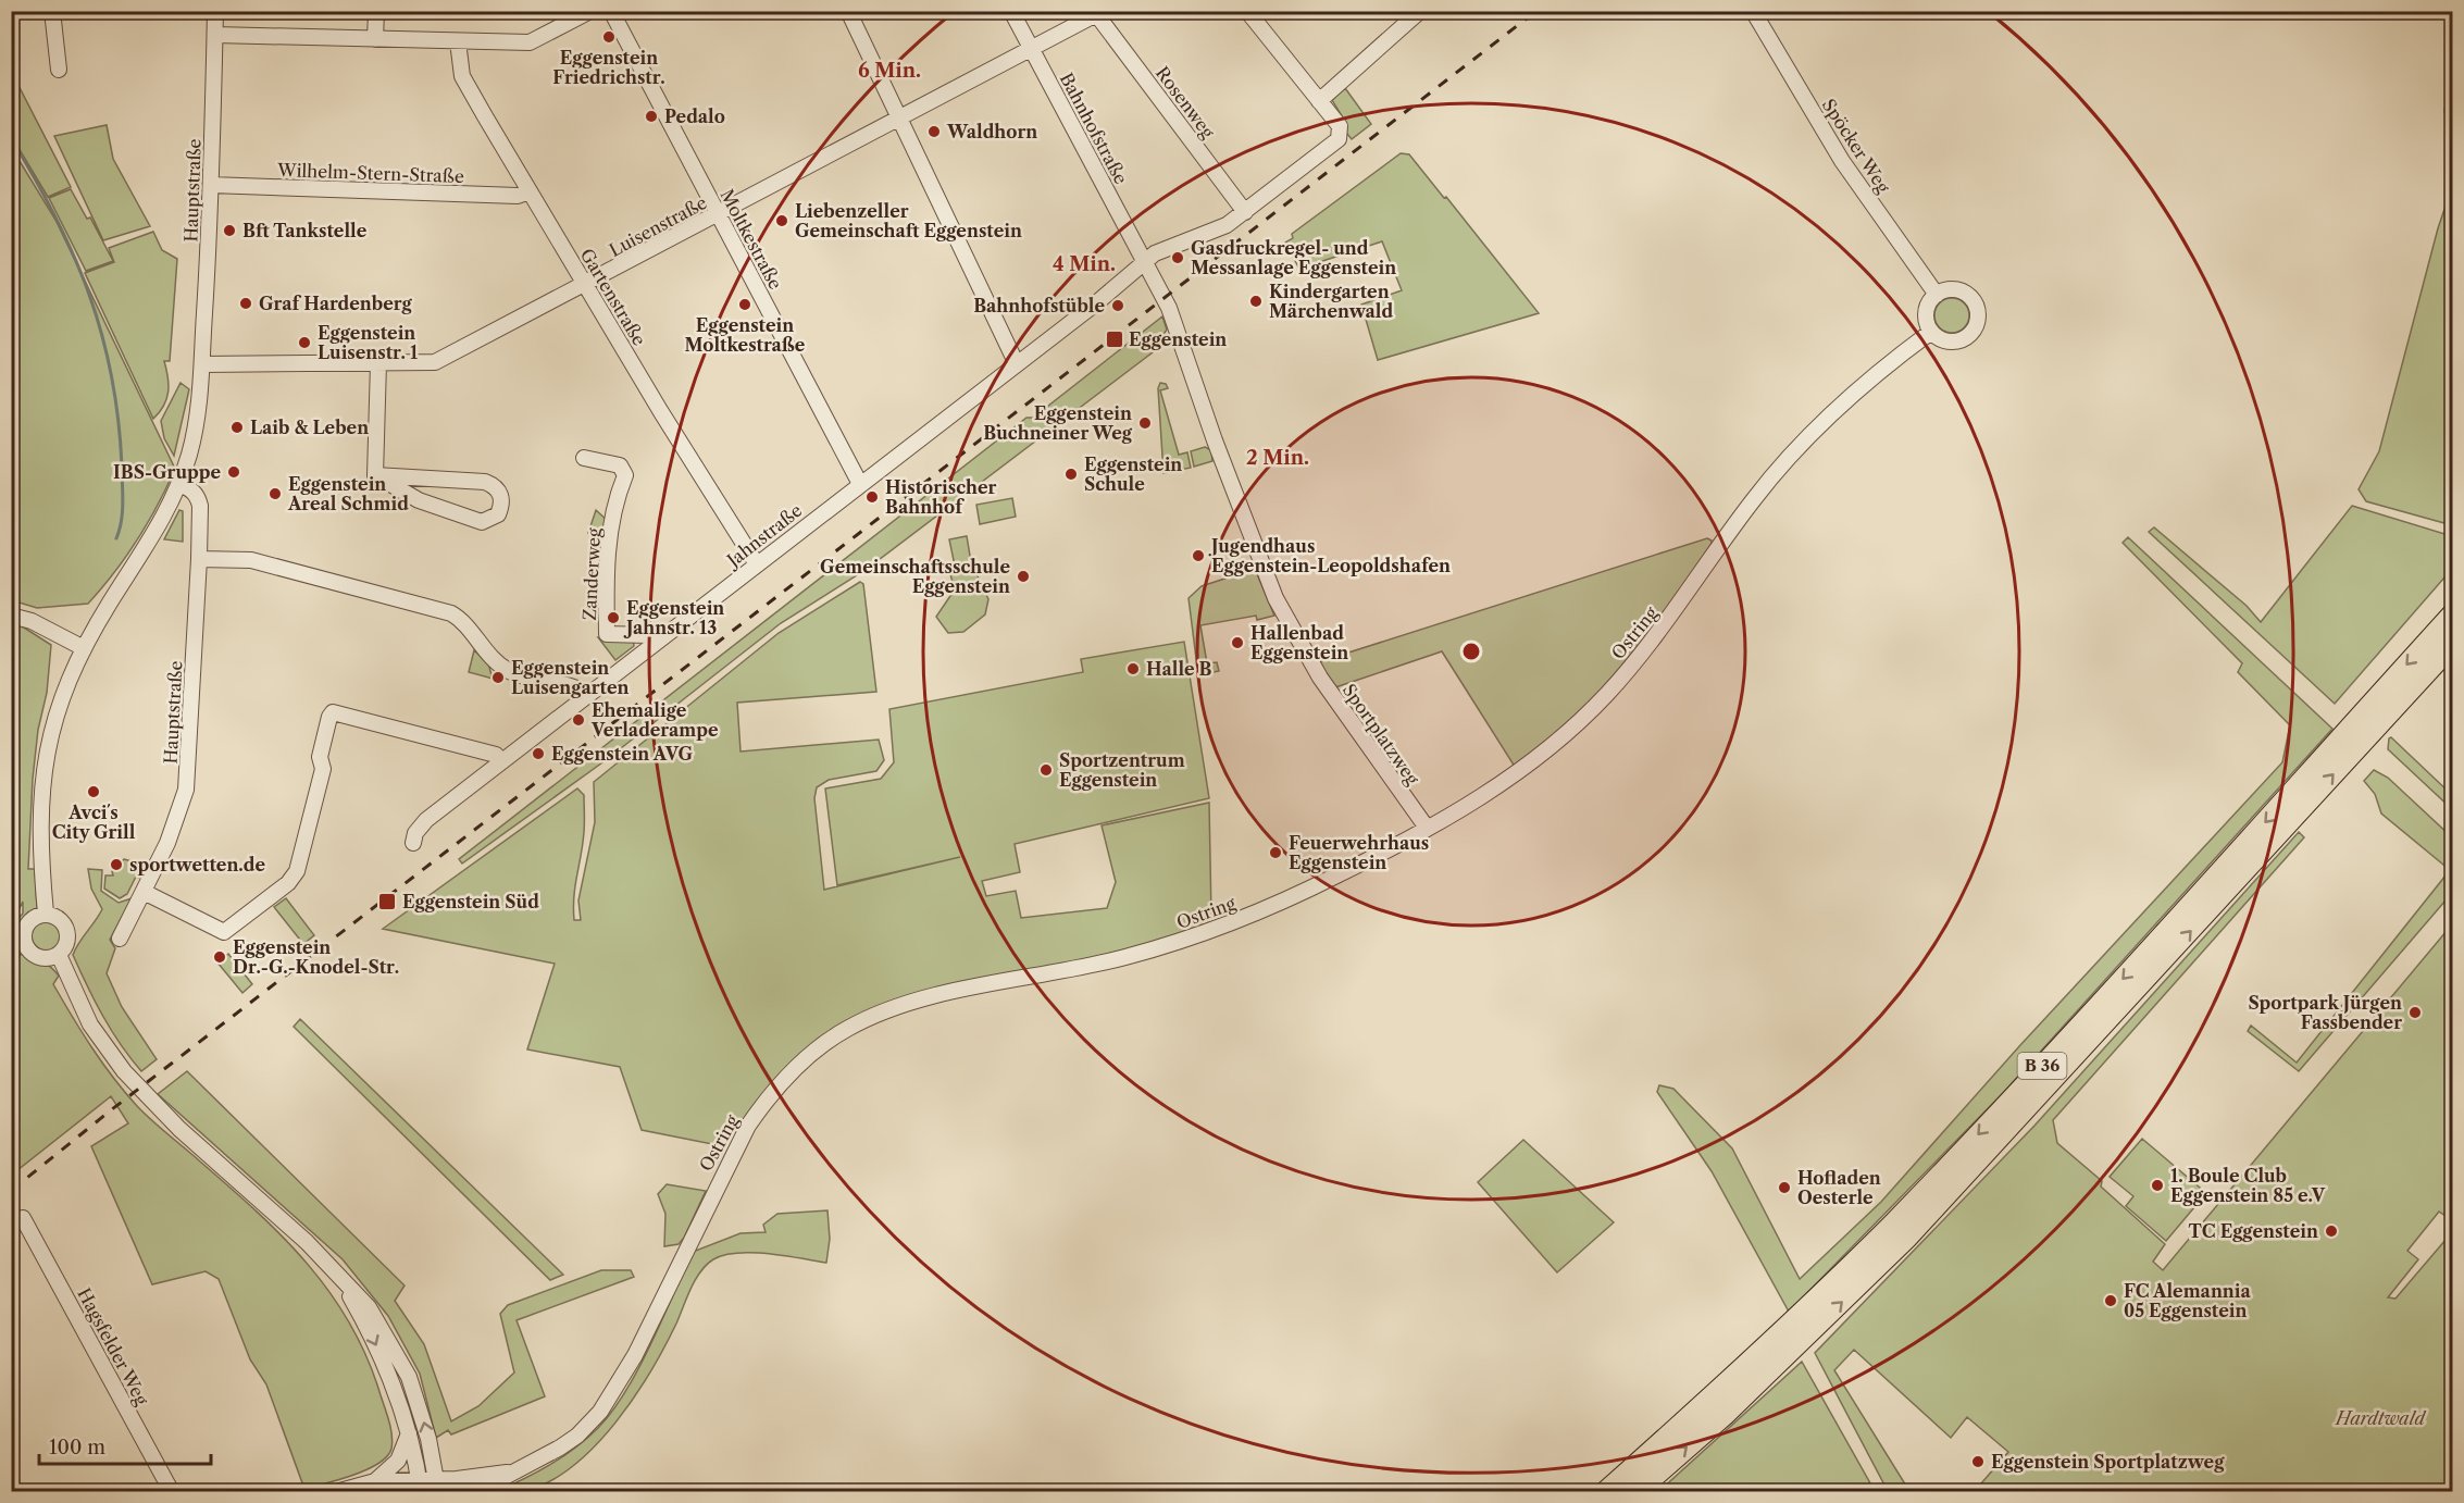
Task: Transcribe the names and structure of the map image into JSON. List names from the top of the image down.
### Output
{
  "streets": {
    "highway": ["B 36"],
    "street": [
      "Rosenweg",
      "Bahnhofstraße",
      "Spöcker Weg",
      "Wilhelm-Stern-Straße",
      "Hauptstraße",
      "Luisenstraße",
      "Moltkestraße",
      "Gartenstraße",
      "Jahnstraße",
      "Zanderweg",
      "Ostring",
      "Sportplatzweg",
      "Hagsfelder Weg"
    ]
  },
  "crossings": [
    ["Rosenweg", "Luisenstraße"],
    ["Rosenweg", "Jahnstraße"],
    ["Bahnhofstraße", "Luisenstraße"],
    ["Bahnhofstraße", "Jahnstraße"],
    ["Bahnhofstraße", "Sportplatzweg"],
    ["Spöcker Weg", "Ostring"],
    ["Wilhelm-Stern-Straße", "Hauptstraße"],
    ["Wilhelm-Stern-Straße", "Gartenstraße"],
    ["Hauptstraße", "Luisenstraße"],
    ["Luisenstraße", "Moltkestraße"],
    ["Luisenstraße", "Gartenstraße"],
    ["Moltkestraße", "Jahnstraße"],
    ["Gartenstraße", "Jahnstraße"],
    ["Jahnstraße", "Zanderweg"],
    ["Jahnstraße", "Sportplatzweg"],
    ["Ostring", "Sportplatzweg"]
  ],
  "parks": ["Hardtwald"],
  "places": {
    "other": [
      "Eggenstein Friedrichstr.",
      "Pedalo",
      "Waldhorn",
      "Liebenzeller Gemeinschaft Eggenstein",
      "Bft Tankstelle",
      "Gasdruckregel- und Messanlage Eggenstein",
      "Kindergarten Märchenwald",
      "Graf Hardenberg",
      "Eggenstein Moltkestraße",
      "Bahnhofstüble",
      "Eggenstein Luisenstr. 1",
      "Eggenstein Buchneiner Weg",
      "Laib & Leben",
      "IBS-Gruppe",
      "Eggenstein Schule",
      "Eggenstein Areal Schmid",
      "Historischer Bahnhof",
      "Jugendhaus Eggenstein-Leopoldshafen",
      "Gemeinschaftsschule Eggenstein",
      "Eggenstein Jahnstr. 13",
      "Hallenbad Eggenstein",
      "Halle B",
      "Eggenstein Luisengarten",
      "Ehemalige Verladerampe",
      "Eggenstein AVG",
      "Sportzentrum Eggenstein",
      "Avci´s City Grill",
      "Feuerwehrhaus Eggenstein",
      "sportwetten.de",
      "Eggenstein Dr.-G.-Knodel-Str.",
      "Sportpark Jürgen Fassbender",
      "1. Boule Club Eggenstein 85 e.V",
      "Hofladen Oesterle",
      "TC Eggenstein",
      "FC Alemannia 05 Eggenstein",
      "Eggenstein Sportplatzweg"
    ],
    "transit": ["Eggenstein", "Eggenstein Süd"]
  },
  "scale_bar": "100 m",
  "rings": ["6 Min.", "4 Min.", "2 Min."]
}
